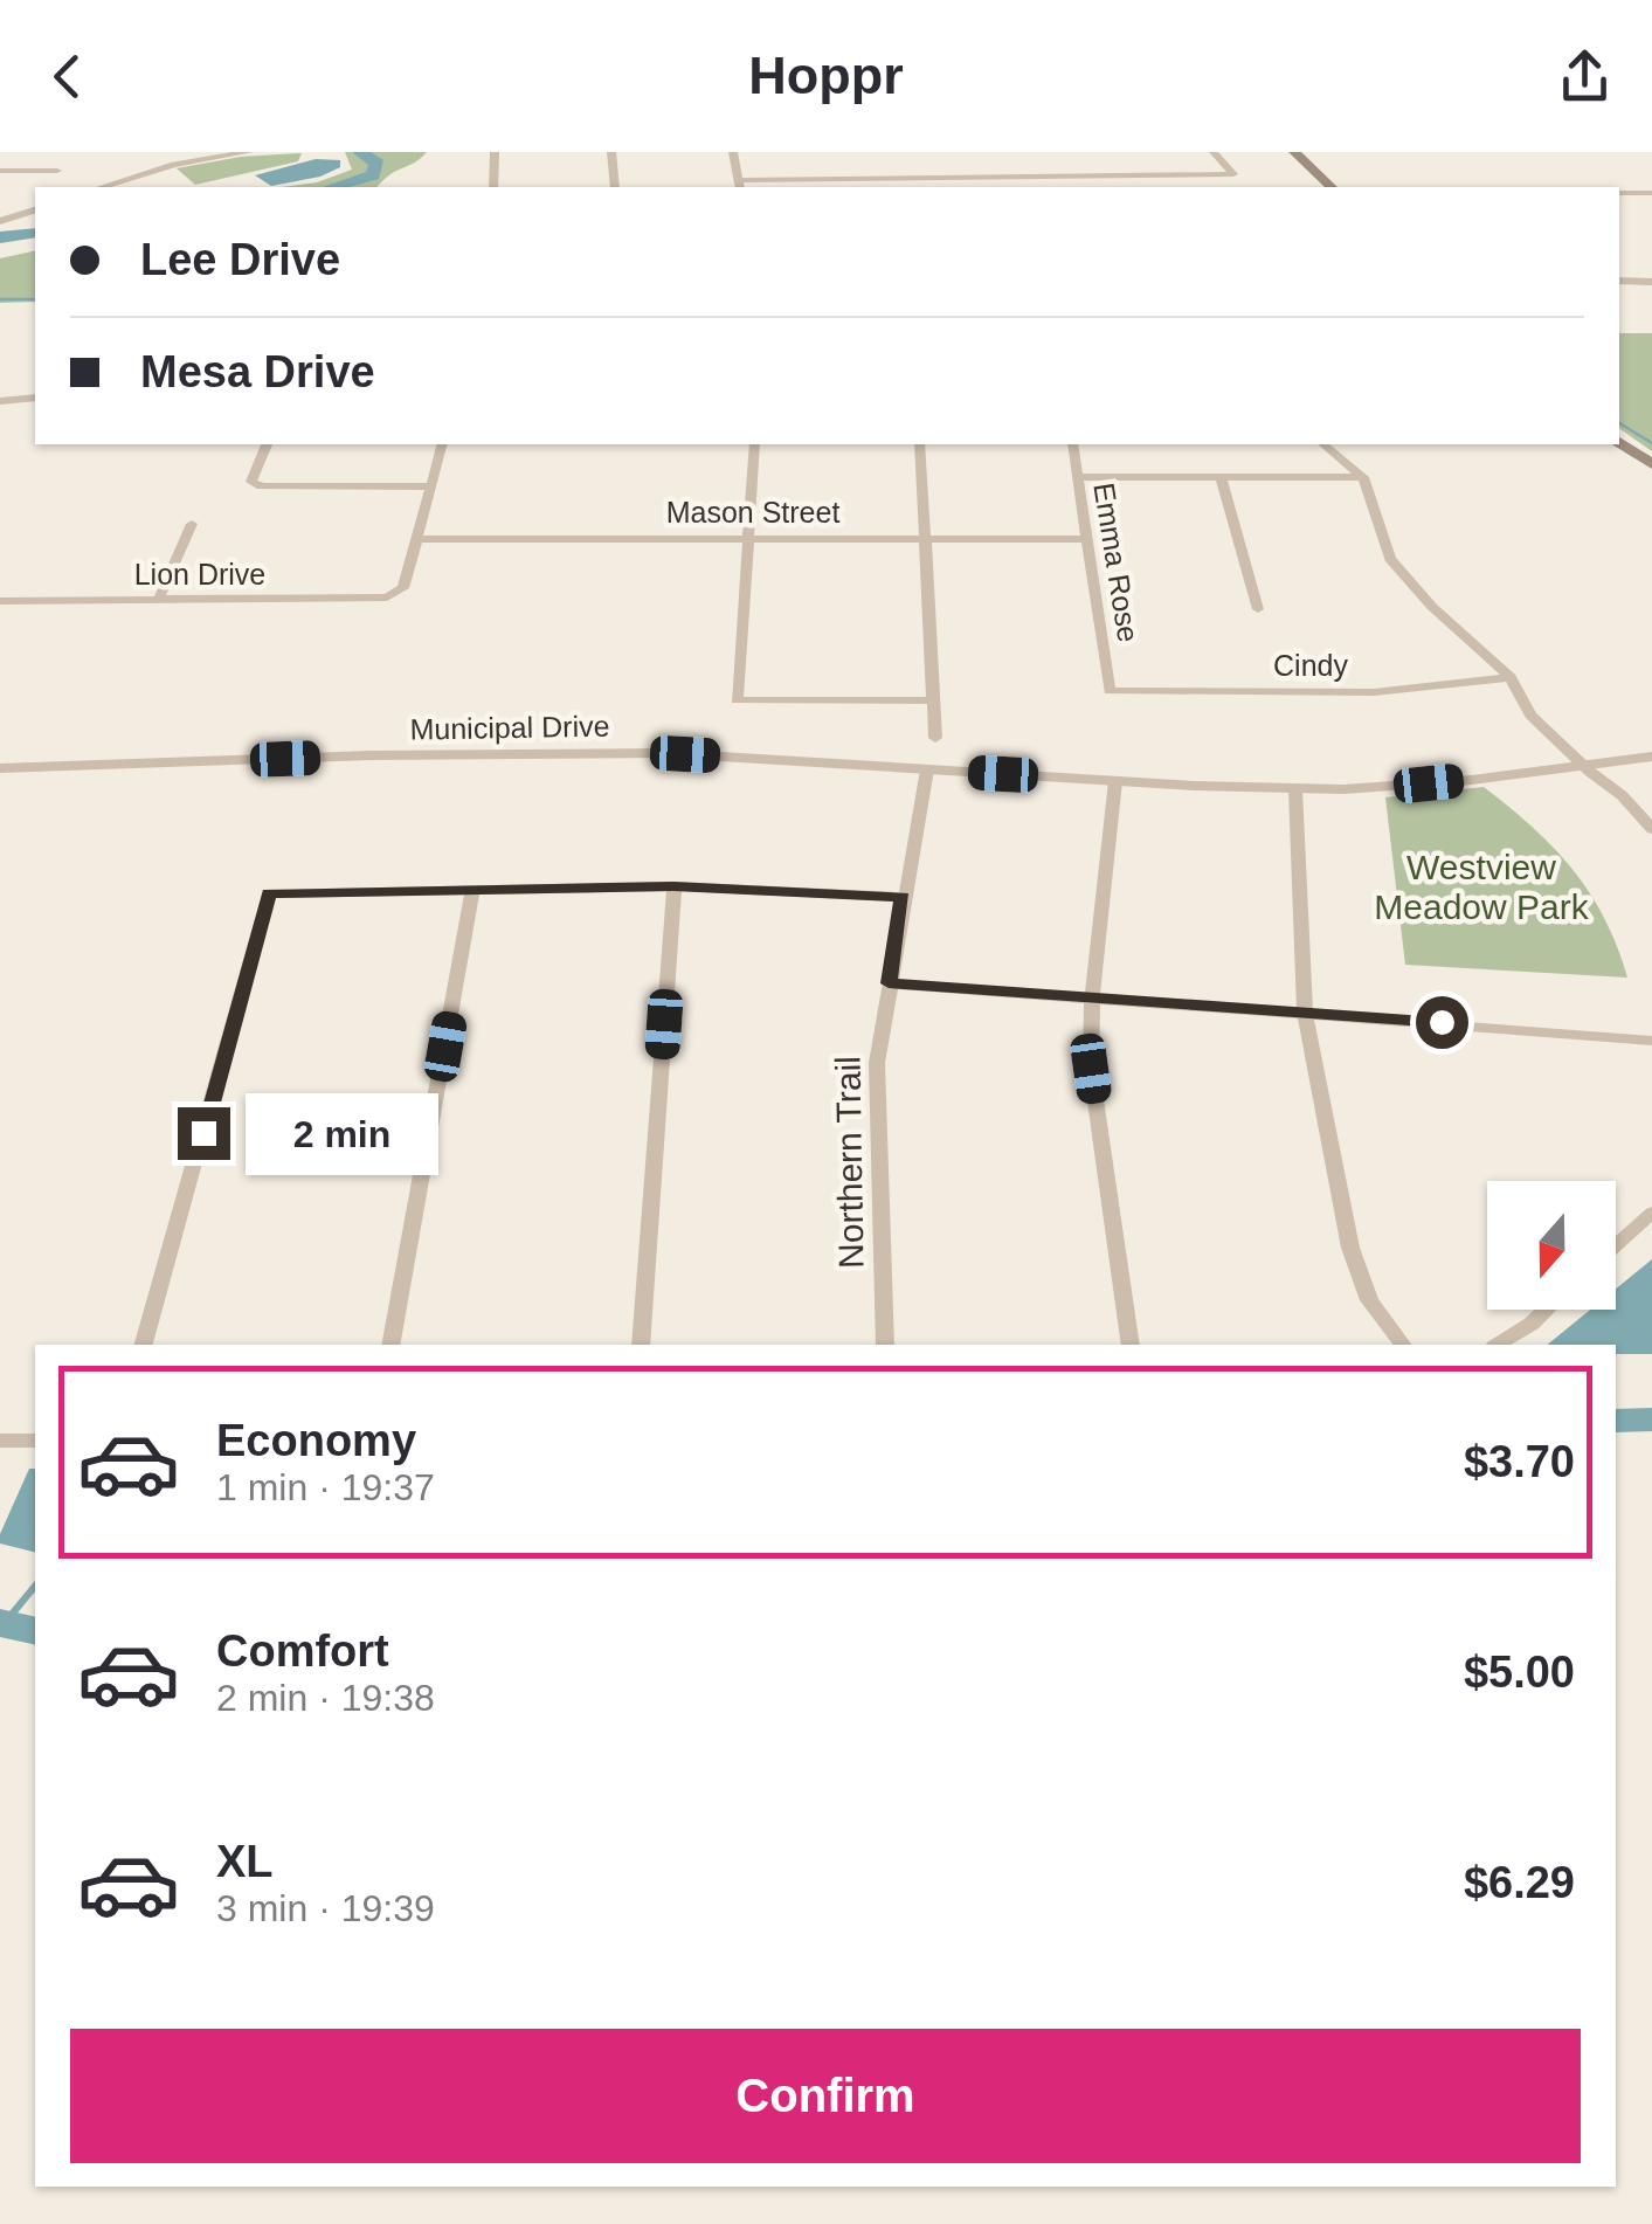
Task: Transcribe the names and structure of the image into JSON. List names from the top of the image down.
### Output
{
  "streets": {
    "street": [
      "Mason Street",
      "Emma Rose",
      "Lion Drive",
      "Cindy",
      "Municipal Drive",
      "Northern Trail"
    ]
  },
  "crossings": [
    ["Mason Street", "Emma Rose"],
    ["Mason Street", "Lion Drive"],
    ["Emma Rose", "Cindy"],
    ["Municipal Drive", "Northern Trail"]
  ],
  "parks": ["Westview Meadow Park"],
  "north": "bottom",
  "page": {
    "header": "Hoppr",
    "banner": ["Lee Drive", "Mesa Drive"],
    "bubble": "2 min",
    "list": [
      {
        "name": "Economy",
        "note": "1 min · 19:37",
        "value": "$3.70"
      },
      {
        "name": "Comfort",
        "note": "2 min · 19:38",
        "value": "$5.00"
      },
      {
        "name": "XL",
        "note": "3 min · 19:39",
        "value": "$6.29"
      }
    ],
    "buttons": "Confirm"
  }
}
